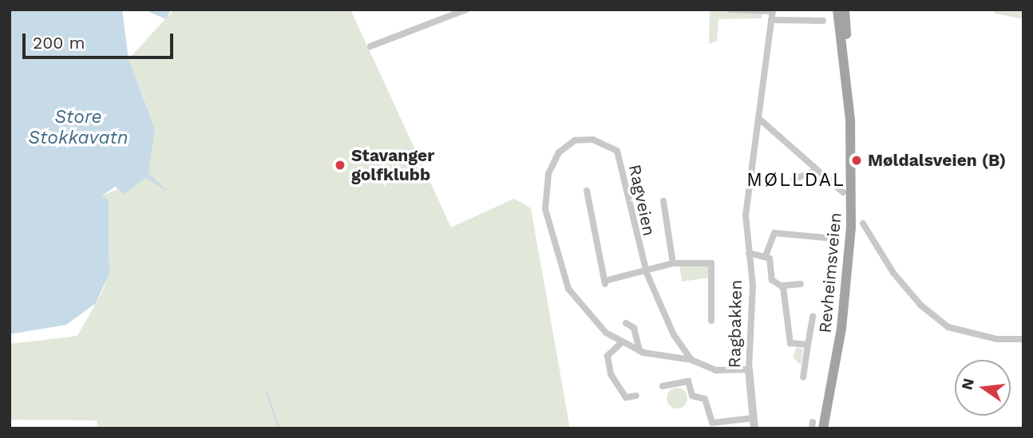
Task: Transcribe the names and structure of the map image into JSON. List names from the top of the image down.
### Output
{
  "streets": {
    "main road": ["Revheimsveien"],
    "street": ["Ragveien", "Ragbakken"]
  },
  "crossings": [
    ["Ragveien", "Ragbakken"]
  ],
  "districts": ["MØLLDAL"],
  "water": ["Store Stokkavatn"],
  "places": ["Møldalsveien (B)", "Stavanger golfklubb"],
  "scale_bar": "200 m",
  "north": "left"
}
